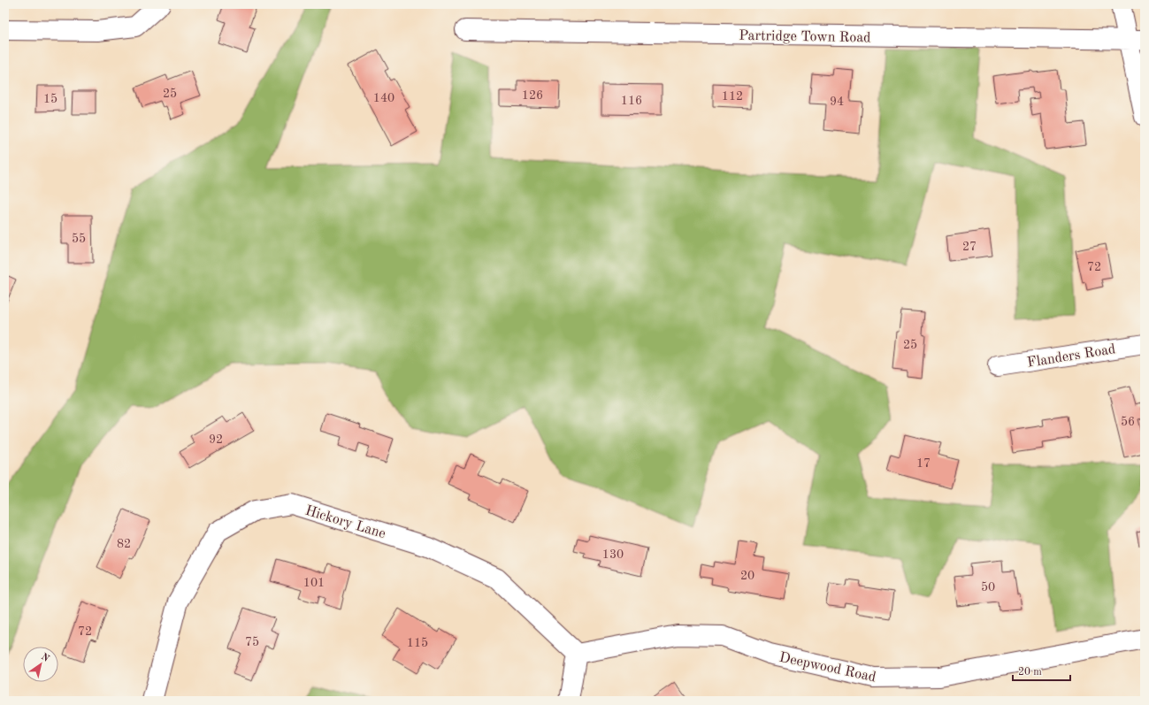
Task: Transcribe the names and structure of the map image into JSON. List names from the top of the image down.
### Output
{
  "streets": {
    "street": [
      "Partridge Town Road",
      "Flanders Road",
      "Hickory Lane",
      "Deepwood Road"
    ]
  },
  "crossings": [
    ["Hickory Lane", "Deepwood Road"]
  ],
  "house_numbers": [
    "25",
    "126",
    "112",
    "140",
    "15",
    "116",
    "94",
    "55",
    "27",
    "72",
    "25",
    "56",
    "92",
    "17",
    "82",
    "130",
    "20",
    "101",
    "50",
    "72",
    "75",
    "115"
  ],
  "scale_bar": "20 m",
  "north": "top right"
}
